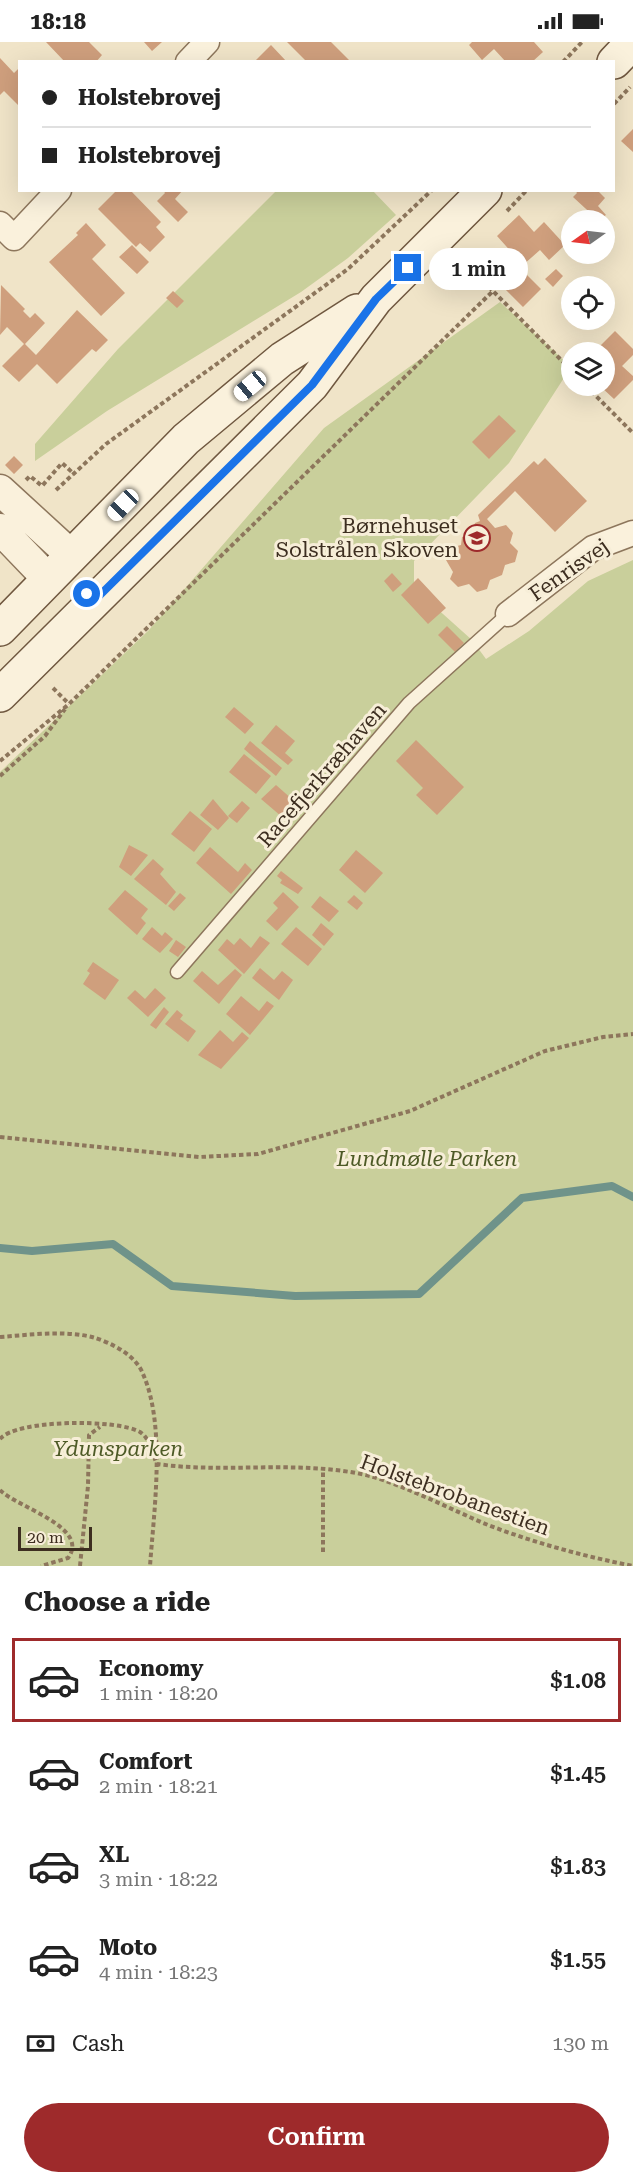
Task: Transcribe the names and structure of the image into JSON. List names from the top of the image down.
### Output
{
  "streets": {
    "street": ["Fenrisvej"],
    "lane": ["Racefjerkræhaven"],
    "path": ["Holstebrobanestien"]
  },
  "crossings": [
    ["Fenrisvej", "Racefjerkræhaven"]
  ],
  "parks": ["Lundmølle Parken", "Ydunsparken"],
  "places": {
    "school or university": ["Børnehuset Solstrålen Skoven"]
  },
  "scale_bar": "20 m",
  "north": "left",
  "page": {
    "status": "18:18",
    "banner": ["Holstebrovej", "Holstebrovej"],
    "bubble": "1 min",
    "scale": "20 m",
    "heading": "Choose a ride",
    "list": [
      {
        "name": "Economy",
        "note": "1 min · 18:20",
        "value": "$1.08"
      },
      {
        "name": "Comfort",
        "note": "2 min · 18:21",
        "value": "$1.45"
      },
      {
        "name": "XL",
        "note": "3 min · 18:22",
        "value": "$1.83"
      },
      {
        "name": "Moto",
        "note": "4 min · 18:23",
        "value": "$1.55"
      }
    ],
    "pay": ["Cash", "130 m"],
    "buttons": "Confirm"
  }
}
